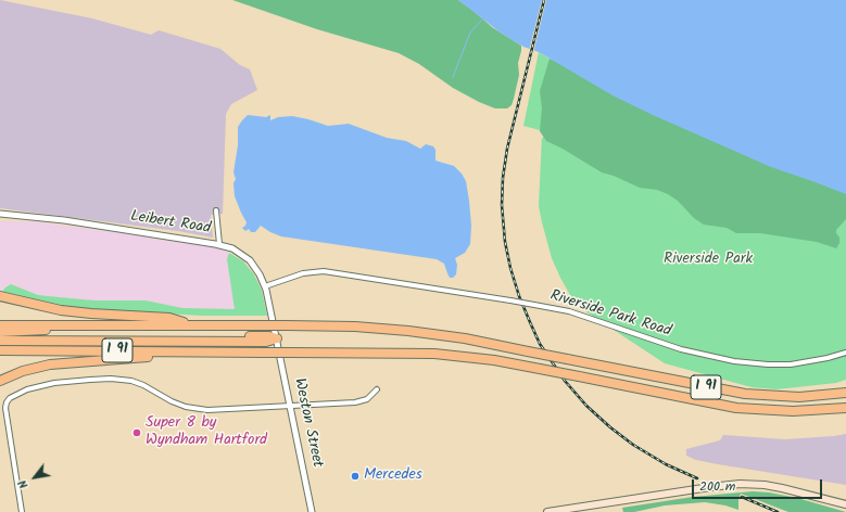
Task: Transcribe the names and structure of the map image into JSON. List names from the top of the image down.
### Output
{
  "streets": {
    "highway": ["I 91"],
    "street": ["Leibert Road", "Riverside Park Road", "Weston Street"]
  },
  "crossings": [
    ["Leibert Road", "Riverside Park Road"],
    ["Leibert Road", "Weston Street"]
  ],
  "parks": ["Riverside Park"],
  "places": ["Super 8 by Wyndham Hartford", "Mercedes"],
  "scale_bar": "200 m",
  "north": "bottom left"
}
